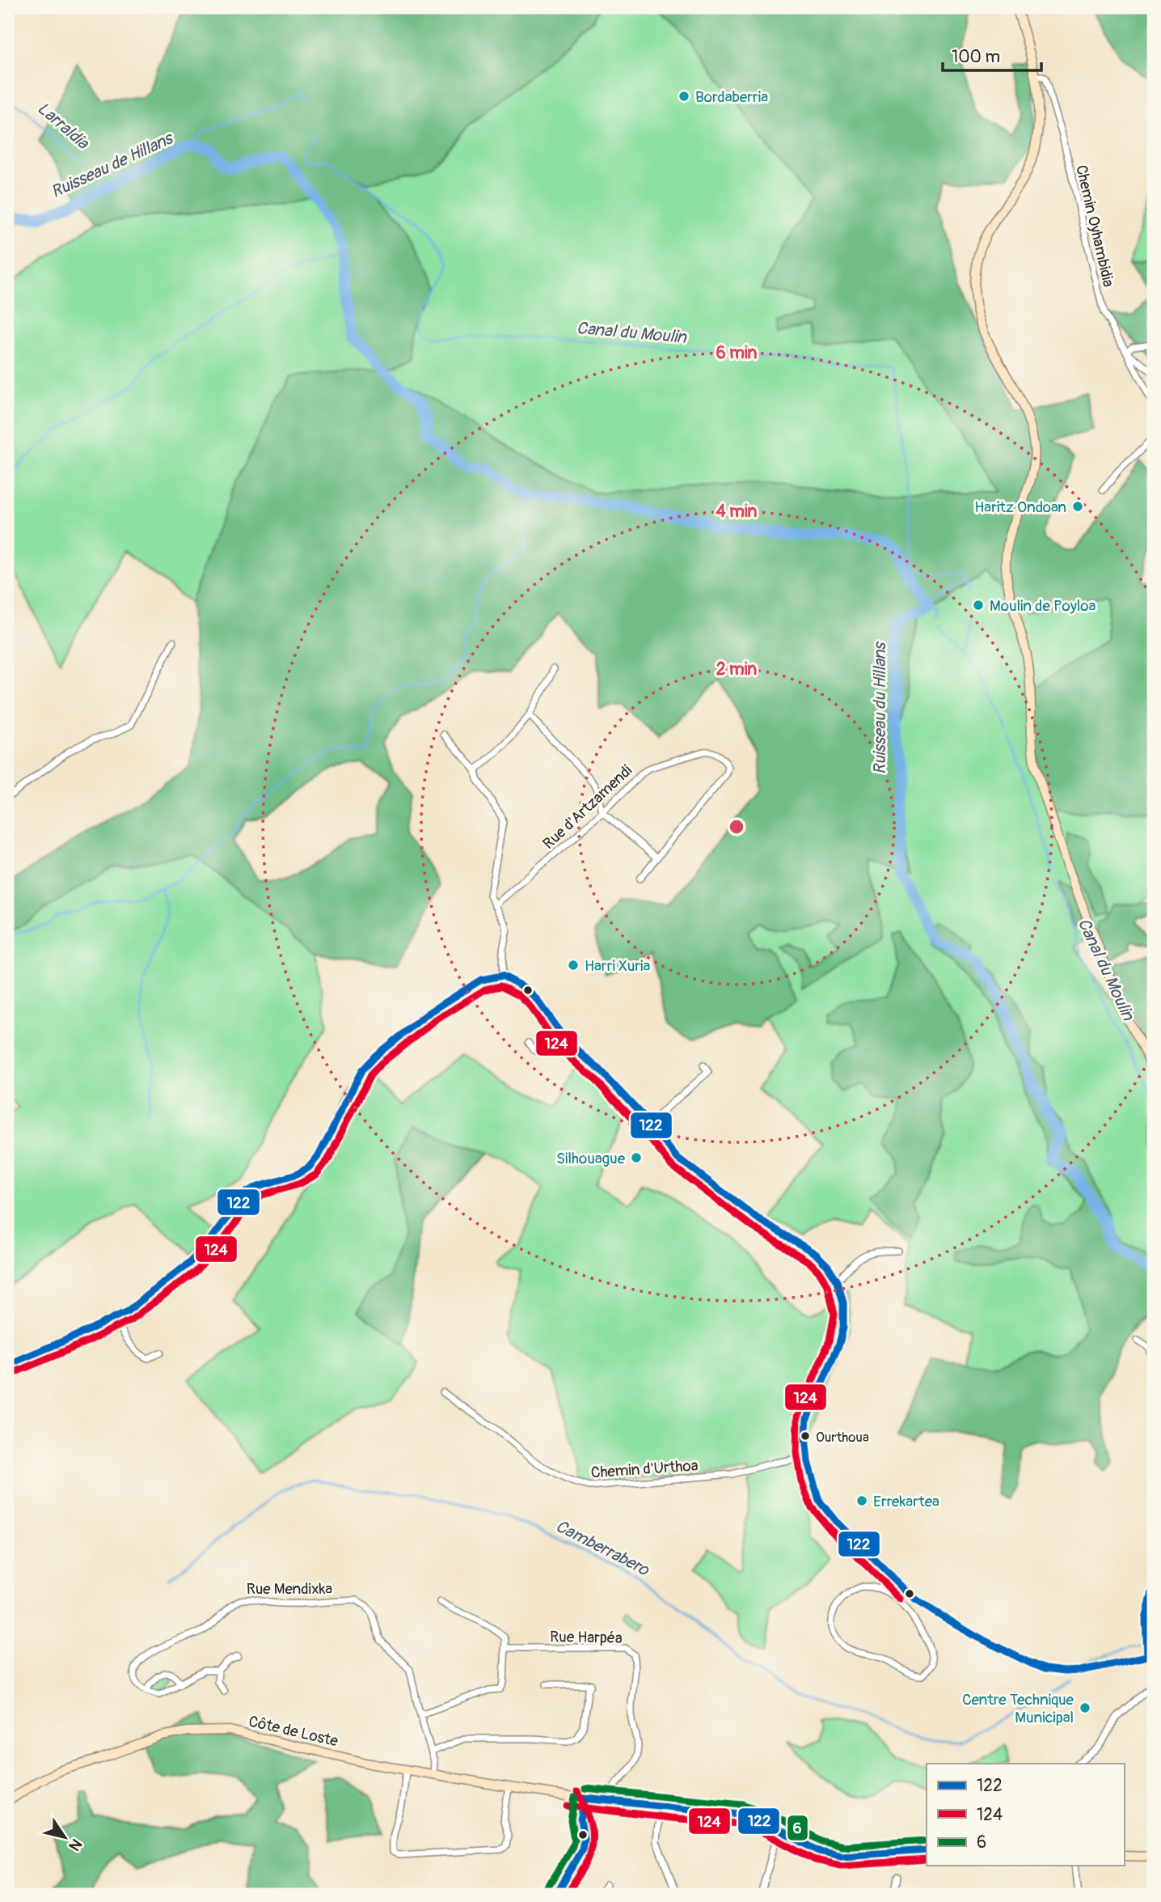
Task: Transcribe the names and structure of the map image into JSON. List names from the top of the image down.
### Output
{
  "streets": {
    "street": [
      "Chemin Oyhambidia",
      "Rue d'Artzamendi",
      "Chemin d'Urthoa",
      "Rue Mendixka",
      "Rue Harpéa",
      "Côte de Loste"
    ]
  },
  "crossings": [
    ["Rue Harpéa", "Côte de Loste"]
  ],
  "water": [
    "Larraldia",
    "Ruisseau de Hillans",
    "Canal du Moulin",
    "Ruisseau du Hillans",
    "Camberrabero"
  ],
  "places": [
    "Bordaberria",
    "Haritz Ondoan",
    "Moulin de Poyloa",
    "Harri Xuria",
    "Silhouague",
    "Ourthoua",
    "Errekartea",
    "Centre Technique Municipal"
  ],
  "lines": ["transit line 122", "transit line 124", "transit line 6"],
  "legend": ["122", "124", "6"],
  "scale_bar": "100 m",
  "north": "bottom right",
  "rings": ["6 min", "4 min", "2 min"]
}
